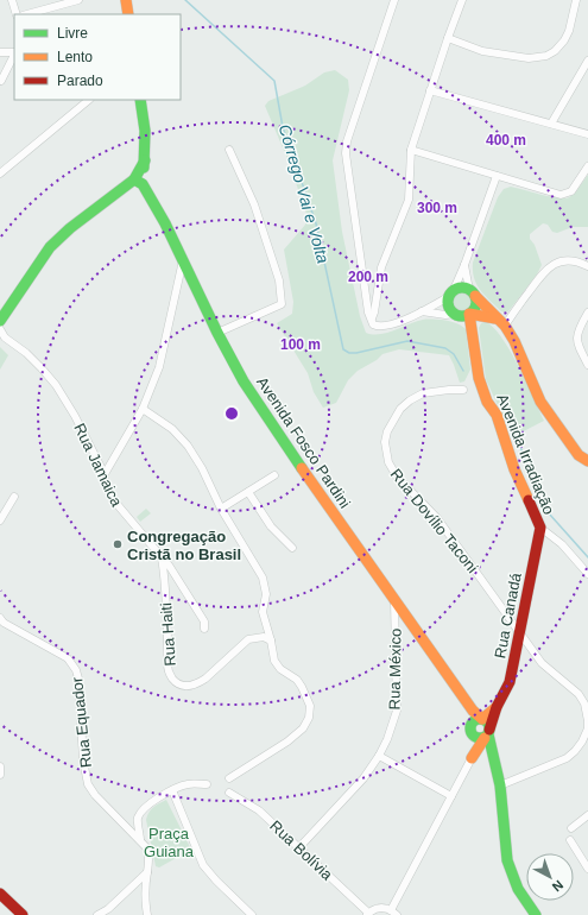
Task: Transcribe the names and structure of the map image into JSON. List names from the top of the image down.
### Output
{
  "streets": {
    "street": [
      "Avenida Fosco Pardini",
      "Avenida Irradiação",
      "Rua Jamaica",
      "Rua Dovílio Taconi",
      "Rua Canadá",
      "Rua Haiti",
      "Rua México",
      "Rua Equador",
      "Rua Bolívia"
    ]
  },
  "crossings": [
    ["Avenida Fosco Pardini", "Rua México"],
    ["Avenida Irradiação", "Rua Canadá"],
    ["Rua Jamaica", "Rua Haiti"],
    ["Rua Dovílio Taconi", "Rua Canadá"],
    ["Rua México", "Rua Bolívia"]
  ],
  "water": ["Córrego Vai e Volta"],
  "parks": ["Praça Guiana"],
  "places": ["Congregação Cristã no Brasil"],
  "legend": ["Livre", "Lento", "Parado"],
  "north": "bottom right",
  "rings": [
    "400 m",
    "300 m",
    "200 m",
    "100 m"
  ]
}
